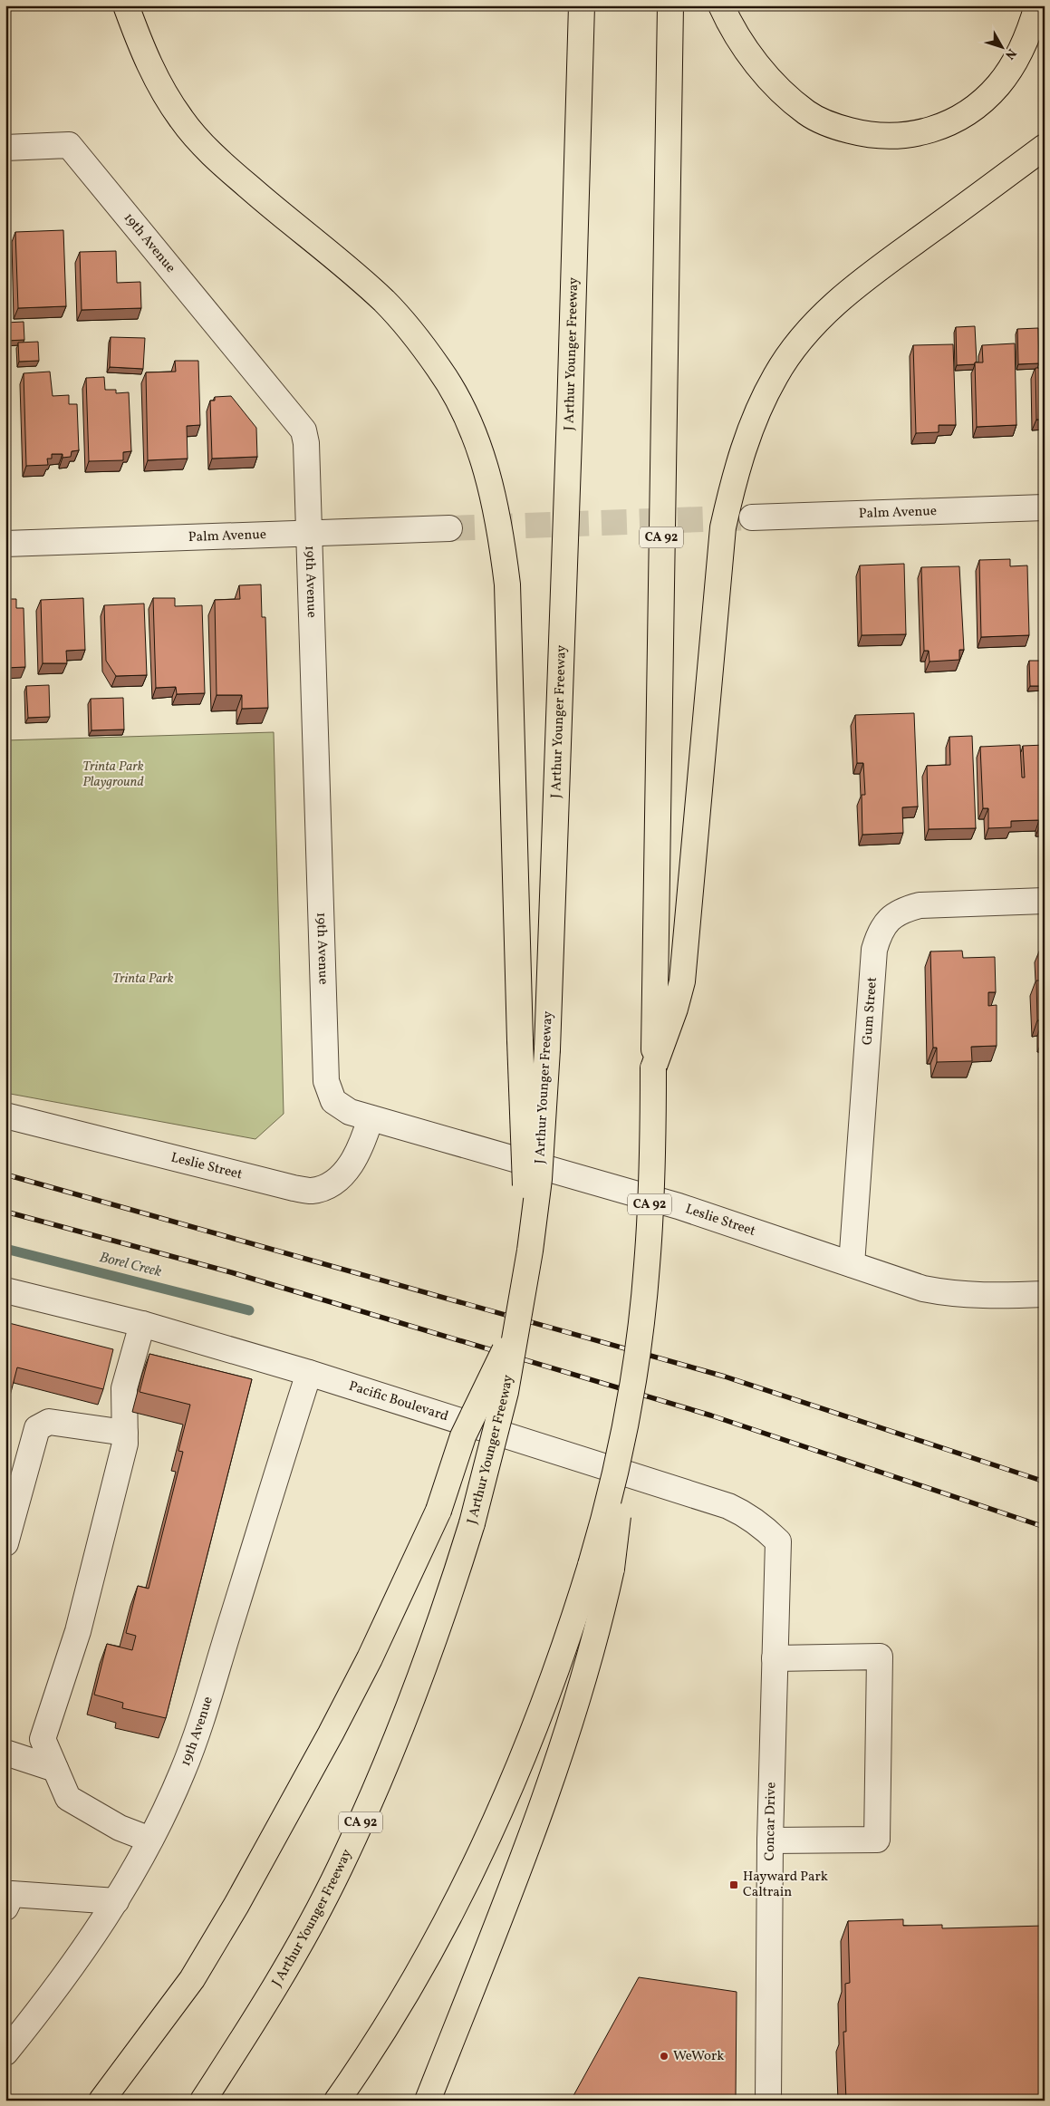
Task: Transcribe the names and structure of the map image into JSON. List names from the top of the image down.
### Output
{
  "streets": {
    "highway": ["J Arthur Younger Freeway", "CA 92"],
    "street": [
      "19th Avenue",
      "Palm Avenue",
      "Gum Street",
      "Leslie Street",
      "Pacific Boulevard",
      "Concar Drive"
    ]
  },
  "crossings": [
    ["19th Avenue", "Palm Avenue"],
    ["19th Avenue", "Leslie Street"],
    ["19th Avenue", "Pacific Boulevard"],
    ["Gum Street", "Leslie Street"],
    ["Pacific Boulevard", "Concar Drive"]
  ],
  "water": ["Borel Creek"],
  "parks": ["Trinta Park Playground", "Trinta Park"],
  "places": {
    "transit": ["Hayward Park Caltrain"],
    "other": ["WeWork"]
  },
  "north": "bottom right"
}
